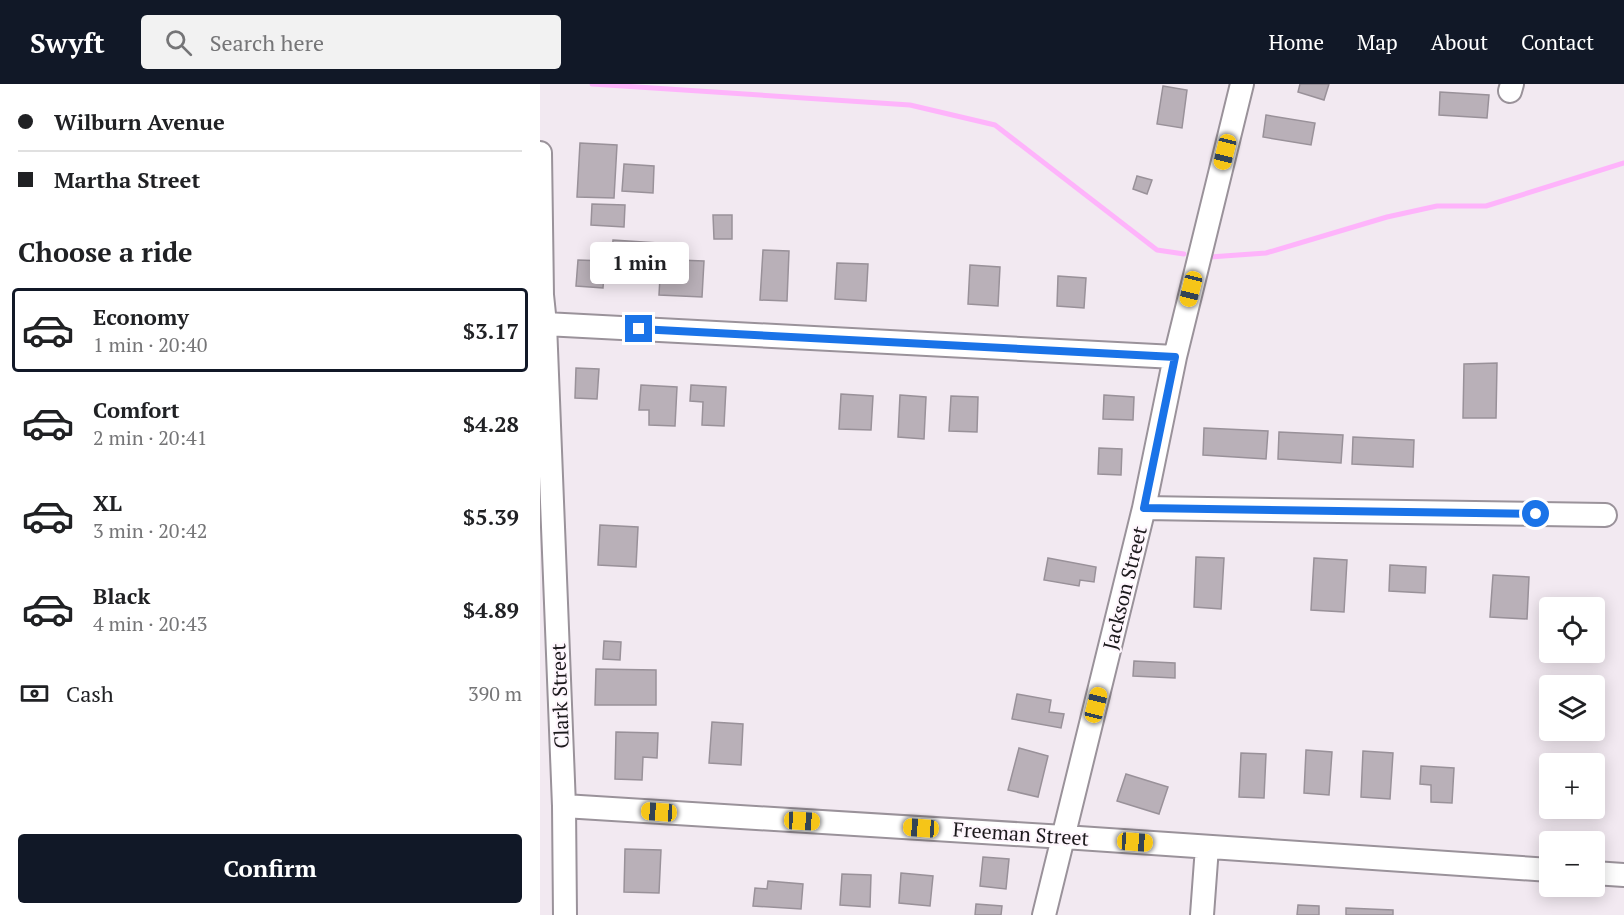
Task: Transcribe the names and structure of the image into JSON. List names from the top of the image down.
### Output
{
  "streets": {
    "street": ["Jackson Street", "Clark Street", "Freeman Street"]
  },
  "crossings": [
    ["Jackson Street", "Freeman Street"],
    ["Clark Street", "Freeman Street"]
  ],
  "page": {
    "header": "Swyft",
    "search": "Search here",
    "nav": [
      "Home",
      "Map",
      "About",
      "Contact"
    ],
    "banner": ["Wilburn Avenue", "Martha Street"],
    "heading": "Choose a ride",
    "bubble": "1 min",
    "list": [
      {
        "name": "Economy",
        "note": "1 min · 20:40",
        "value": "$3.17"
      },
      {
        "name": "Comfort",
        "note": "2 min · 20:41",
        "value": "$4.28"
      },
      {
        "name": "XL",
        "note": "3 min · 20:42",
        "value": "$5.39"
      },
      {
        "name": "Black",
        "note": "4 min · 20:43",
        "value": "$4.89"
      }
    ],
    "map_buttons": ["+", "−"],
    "pay": ["Cash", "390 m"],
    "buttons": "Confirm"
  }
}
